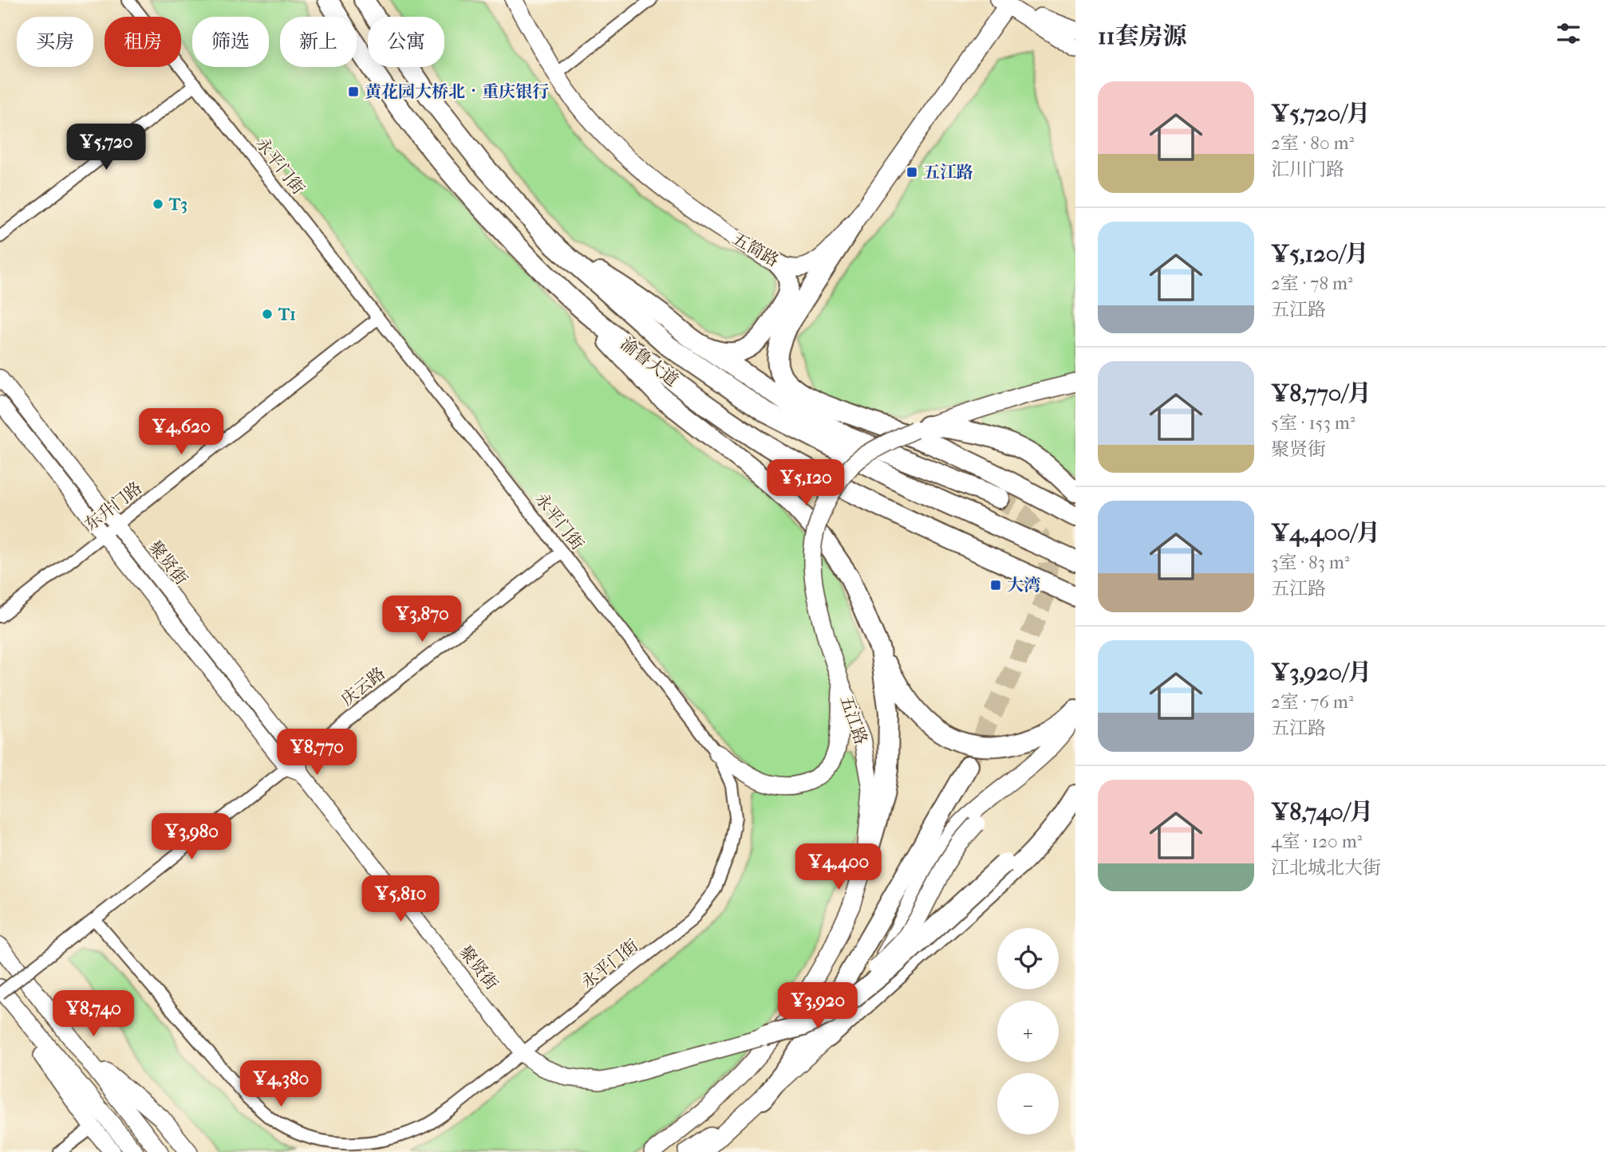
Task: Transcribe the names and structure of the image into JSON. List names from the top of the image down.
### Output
{
  "streets": {
    "highway": ["渝鲁大道"],
    "main road": ["五简路", "五江路"],
    "street": [
      "永平门街",
      "东升门路",
      "聚贤街",
      "庆云路"
    ]
  },
  "crossings": [
    ["永平门街", "东升门路"],
    ["永平门街", "聚贤街"],
    ["永平门街", "庆云路"],
    ["东升门路", "聚贤街"],
    ["聚贤街", "庆云路"]
  ],
  "places": {
    "transit": ["黄花园大桥北‧重庆银行", "五江路", "大湾"],
    "other": ["T3", "T1"]
  },
  "page": {
    "heading": "11套房源",
    "chip": [
      "买房",
      "租房",
      "筛选",
      "新上",
      "公寓"
    ],
    "list": [
      {
        "name": "¥5,720/月",
        "note": "2室 · 80 m² · 汇川门路"
      },
      {
        "name": "¥5,120/月",
        "note": "2室 · 78 m² · 五江路"
      },
      {
        "name": "¥8,770/月",
        "note": "5室 · 153 m² · 聚贤街"
      },
      {
        "name": "¥4,400/月",
        "note": "3室 · 83 m² · 五江路"
      },
      {
        "name": "¥3,920/月",
        "note": "2室 · 76 m² · 五江路"
      },
      {
        "name": "¥8,740/月",
        "note": "4室 · 120 m² · 江北城北大街"
      }
    ],
    "price": [
      "¥5,720",
      "¥4,620",
      "¥5,120",
      "¥3,870",
      "¥8,770",
      "¥3,980",
      "¥4,400",
      "¥5,810",
      "¥3,920",
      "¥8,740",
      "¥4,380"
    ],
    "map_buttons": ["+", "−"]
  }
}
